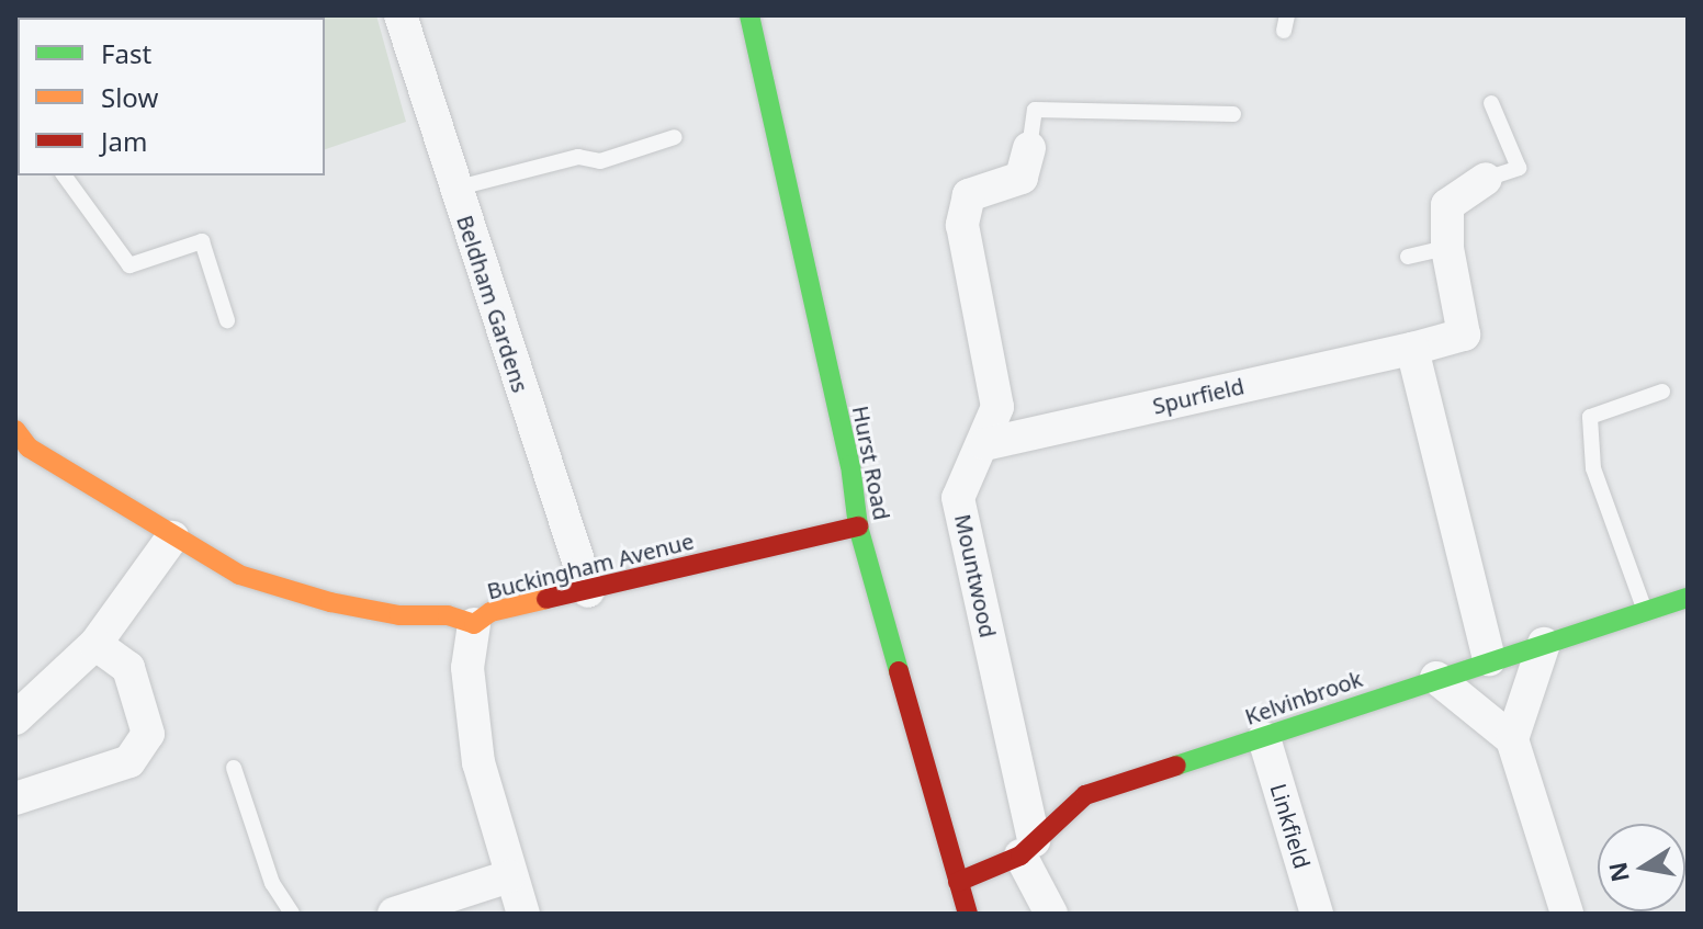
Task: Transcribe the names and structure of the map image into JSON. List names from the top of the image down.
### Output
{
  "streets": {
    "street": [
      "Beldham Gardens",
      "Spurfield",
      "Hurst Road",
      "Buckingham Avenue",
      "Mountwood",
      "Kelvinbrook",
      "Linkfield"
    ]
  },
  "crossings": [
    ["Beldham Gardens", "Buckingham Avenue"],
    ["Spurfield", "Mountwood"],
    ["Hurst Road", "Buckingham Avenue"],
    ["Hurst Road", "Kelvinbrook"],
    ["Mountwood", "Kelvinbrook"],
    ["Kelvinbrook", "Linkfield"]
  ],
  "legend": ["Fast", "Slow", "Jam"],
  "north": "left"
}
